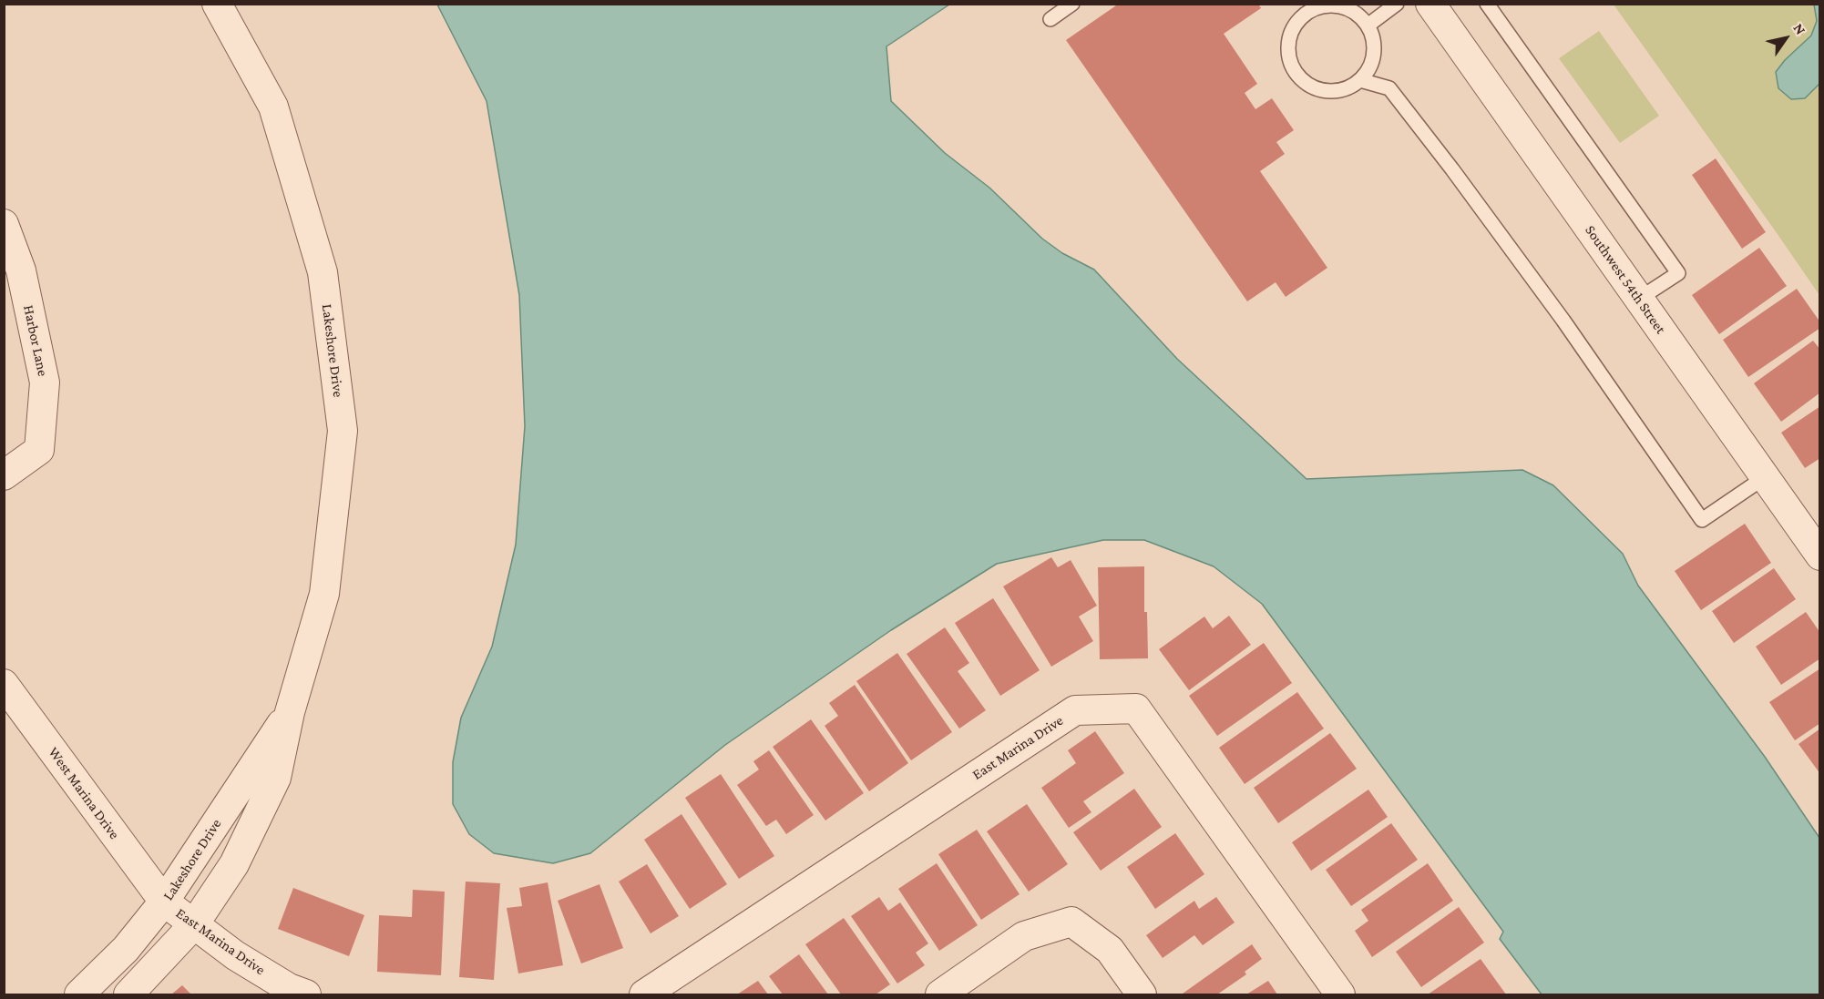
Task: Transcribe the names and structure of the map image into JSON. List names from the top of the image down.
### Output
{
  "streets": {
    "street": [
      "Southwest 54th Street",
      "Harbor Lane",
      "Lakeshore Drive",
      "East Marina Drive",
      "West Marina Drive"
    ]
  },
  "crossings": [
    ["Lakeshore Drive", "East Marina Drive"],
    ["Lakeshore Drive", "West Marina Drive"],
    ["East Marina Drive", "West Marina Drive"]
  ],
  "north": "top right"
}
